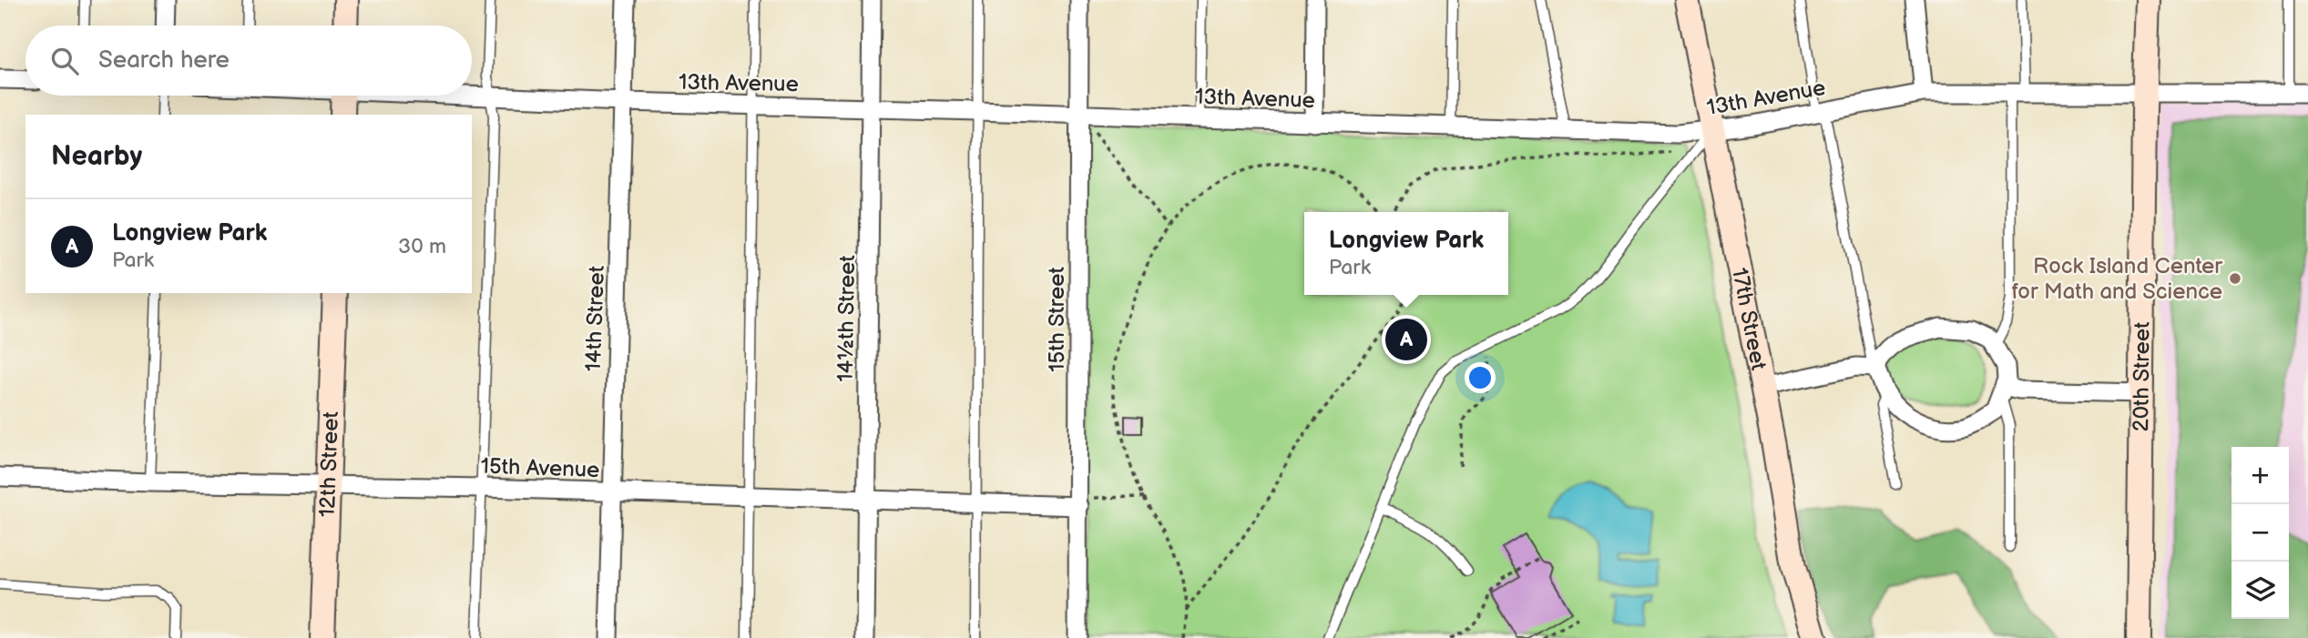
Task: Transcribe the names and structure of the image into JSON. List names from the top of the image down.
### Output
{
  "streets": {
    "street": [
      "13th Avenue",
      "14th Street",
      "14½th Street",
      "15th Street",
      "17th Street",
      "20th Street",
      "12th Street",
      "15th Avenue"
    ]
  },
  "crossings": [
    ["13th Avenue", "14th Street"],
    ["13th Avenue", "14½th Street"],
    ["13th Avenue", "15th Street"],
    ["13th Avenue", "17th Street"],
    ["13th Avenue", "20th Street"],
    ["14th Street", "15th Avenue"],
    ["14½th Street", "15th Avenue"],
    ["15th Street", "15th Avenue"],
    ["12th Street", "15th Avenue"]
  ],
  "places": ["Rock Island Center for Math and Science"],
  "page": {
    "search": "Search here",
    "heading": "Nearby",
    "list": [
      {
        "mark": "A",
        "name": "Longview Park",
        "note": "Park",
        "value": "30 m"
      }
    ],
    "popup": ["Longview Park", "Park"],
    "pins": "A",
    "map_buttons": ["+", "−"]
  }
}
